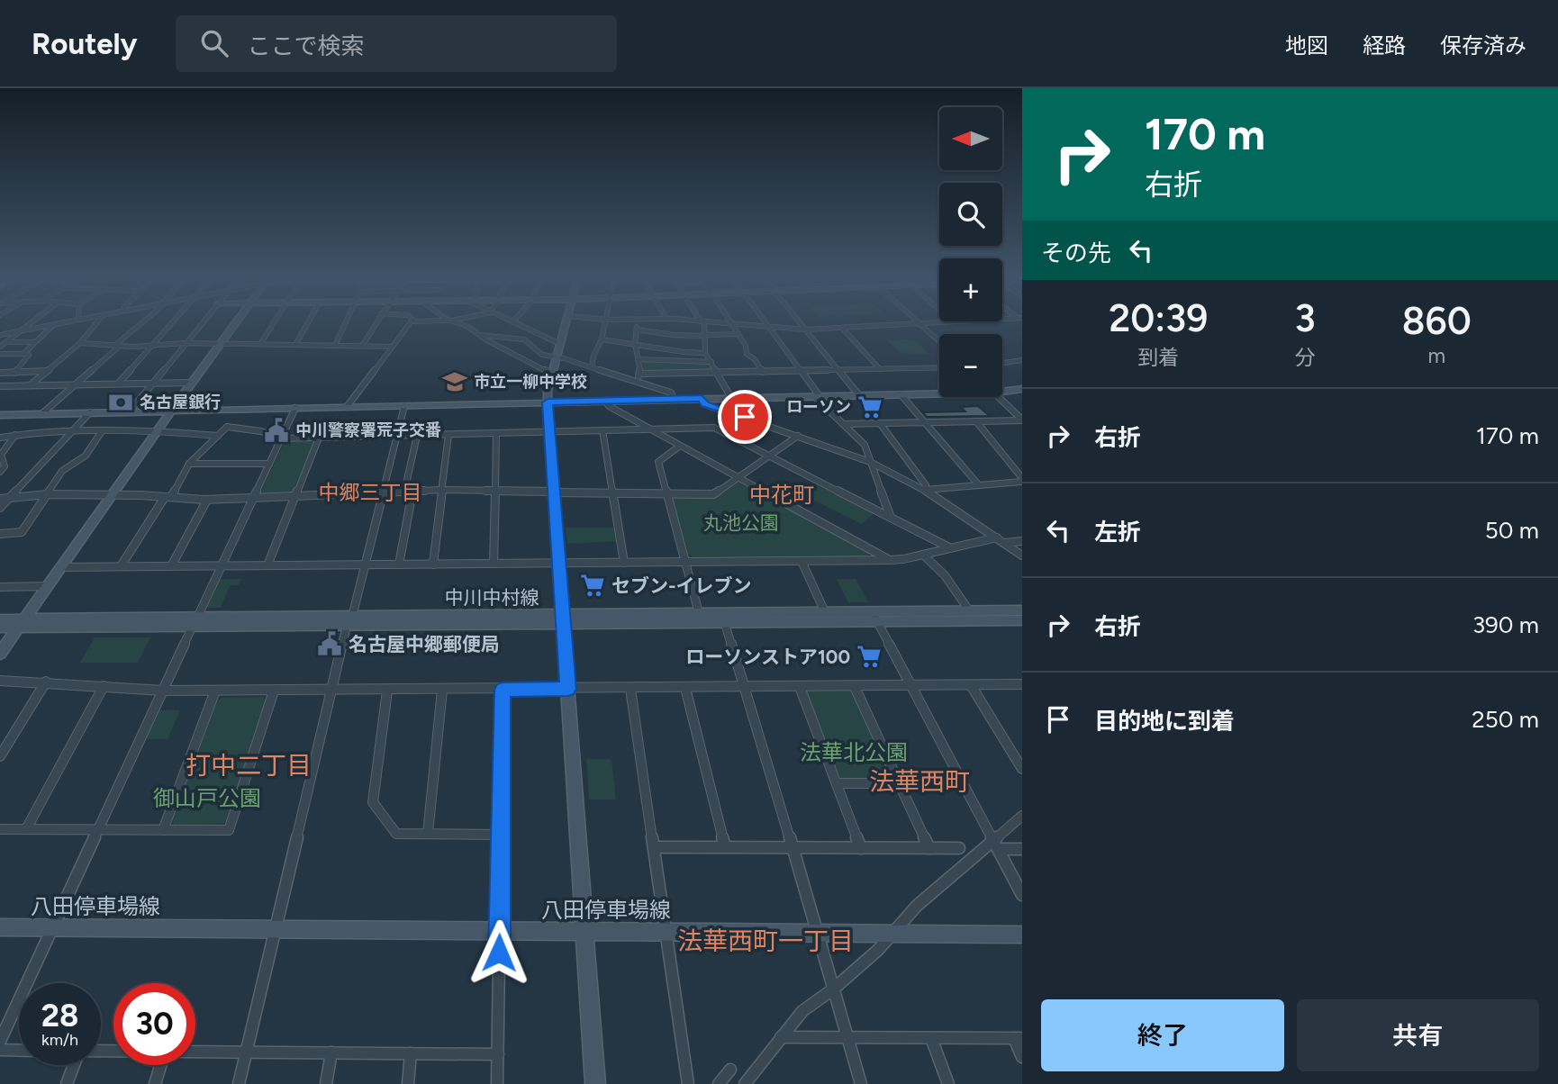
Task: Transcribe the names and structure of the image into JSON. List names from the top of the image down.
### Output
{
  "streets": {
    "street": ["中川中村線", "八田停車場線"]
  },
  "districts": [
    "中郷三丁目",
    "中花町",
    "打中二丁目",
    "法華西町",
    "法華西町一丁目"
  ],
  "parks": ["丸池公園", "法華北公園", "御山戸公園"],
  "places": {
    "school or university": ["市立一柳中学校"],
    "bank": ["名古屋銀行"],
    "supermarket": ["ローソン", "セブン-イレブン", "ローソンストア100"],
    "public building": ["中川警察署荒子交番", "名古屋中郷郵便局"]
  },
  "north": "left",
  "page": {
    "header": "Routely",
    "search": "ここで検索",
    "nav": ["地図", "経路", "保存済み"],
    "turn": ["170 m", "右折"],
    "map_buttons": ["+", "−"],
    "then": "その先",
    "eta": [
      "20:39",
      "到着",
      "3",
      "分",
      "860",
      "m"
    ],
    "list": [
      {
        "name": "右折",
        "value": "170 m"
      },
      {
        "name": "左折",
        "value": "50 m"
      },
      {
        "name": "右折",
        "value": "390 m"
      },
      {
        "name": "目的地に到着",
        "value": "250 m"
      }
    ],
    "speed": "28 km/h",
    "limit": "30",
    "buttons": ["終了", "共有"]
  }
}
